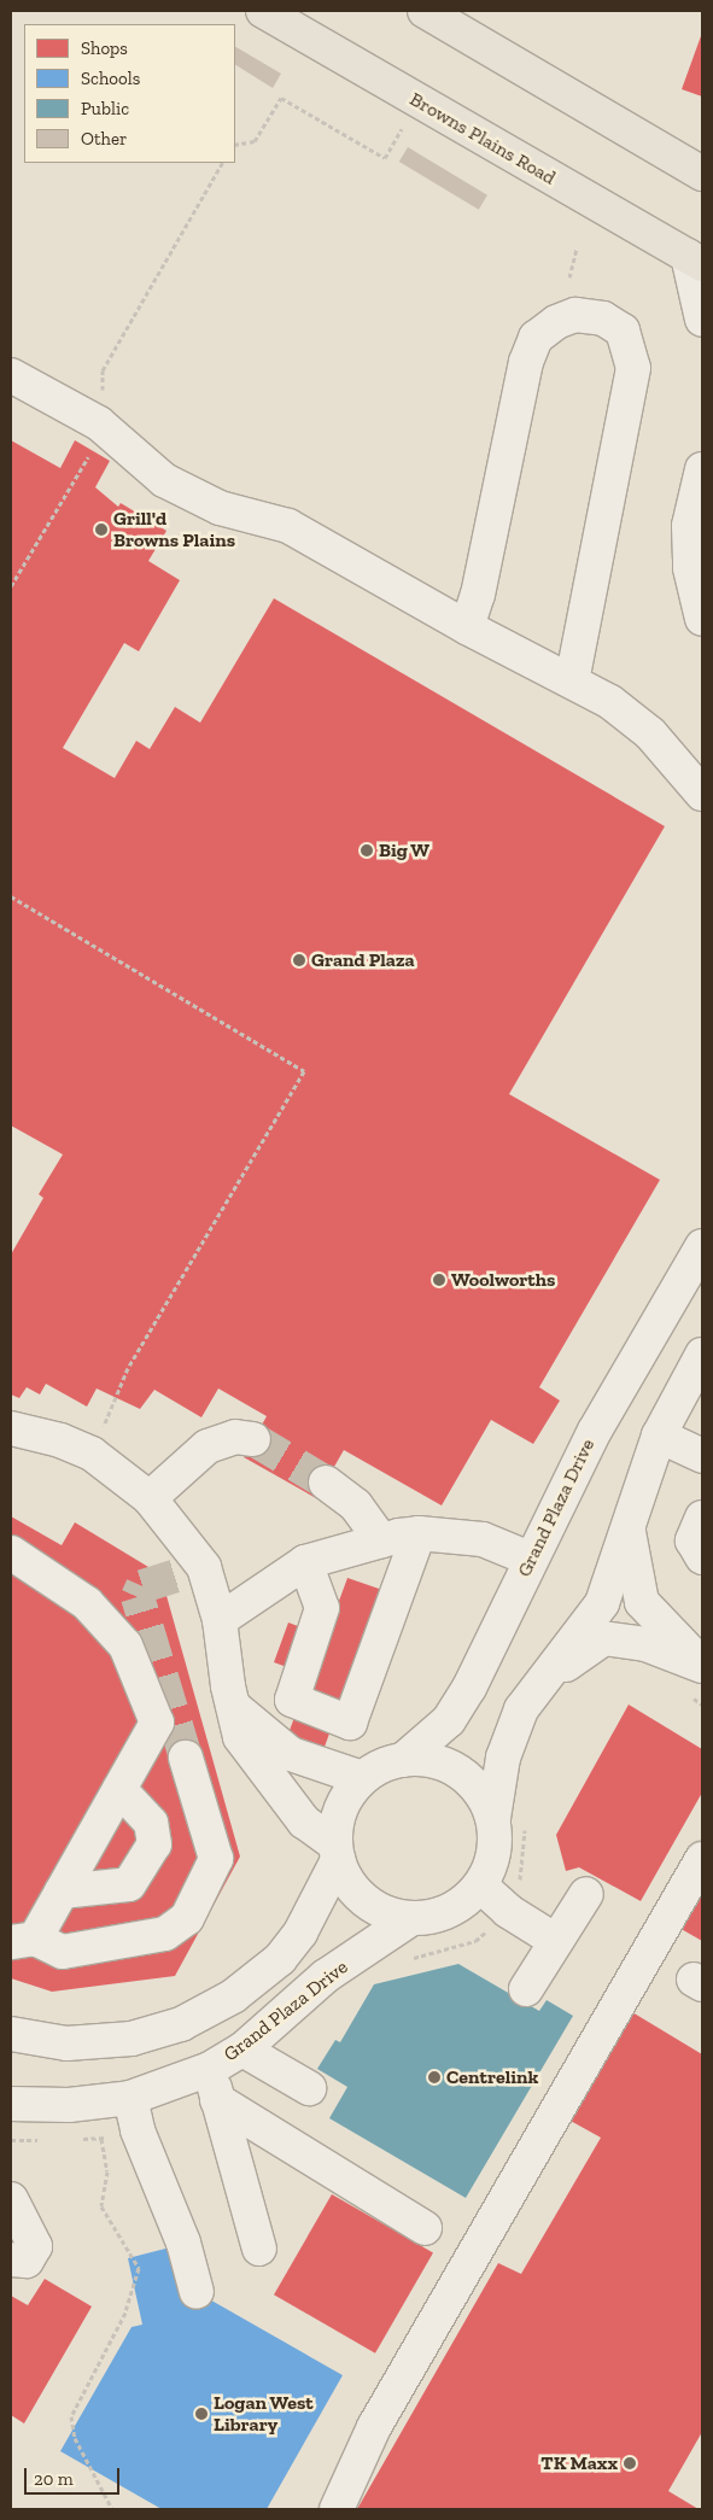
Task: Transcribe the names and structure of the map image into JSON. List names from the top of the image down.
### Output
{
  "streets": {
    "main road": ["Browns Plains Road"],
    "street": ["Grand Plaza Drive"]
  },
  "places": [
    "Grill'd Browns Plains",
    "Big W",
    "Grand Plaza",
    "Woolworths",
    "Centrelink",
    "Logan West Library",
    "TK Maxx"
  ],
  "legend": [
    "Shops",
    "Schools",
    "Public",
    "Other"
  ],
  "scale_bar": "20 m"
}
